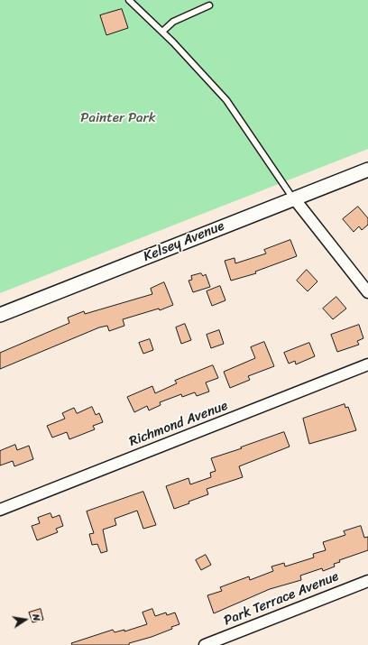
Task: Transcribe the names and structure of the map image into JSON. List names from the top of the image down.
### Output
{
  "streets": {
    "street": ["Kelsey Avenue", "Richmond Avenue", "Park Terrace Avenue"]
  },
  "parks": ["Painter Park"],
  "north": "right"
}
